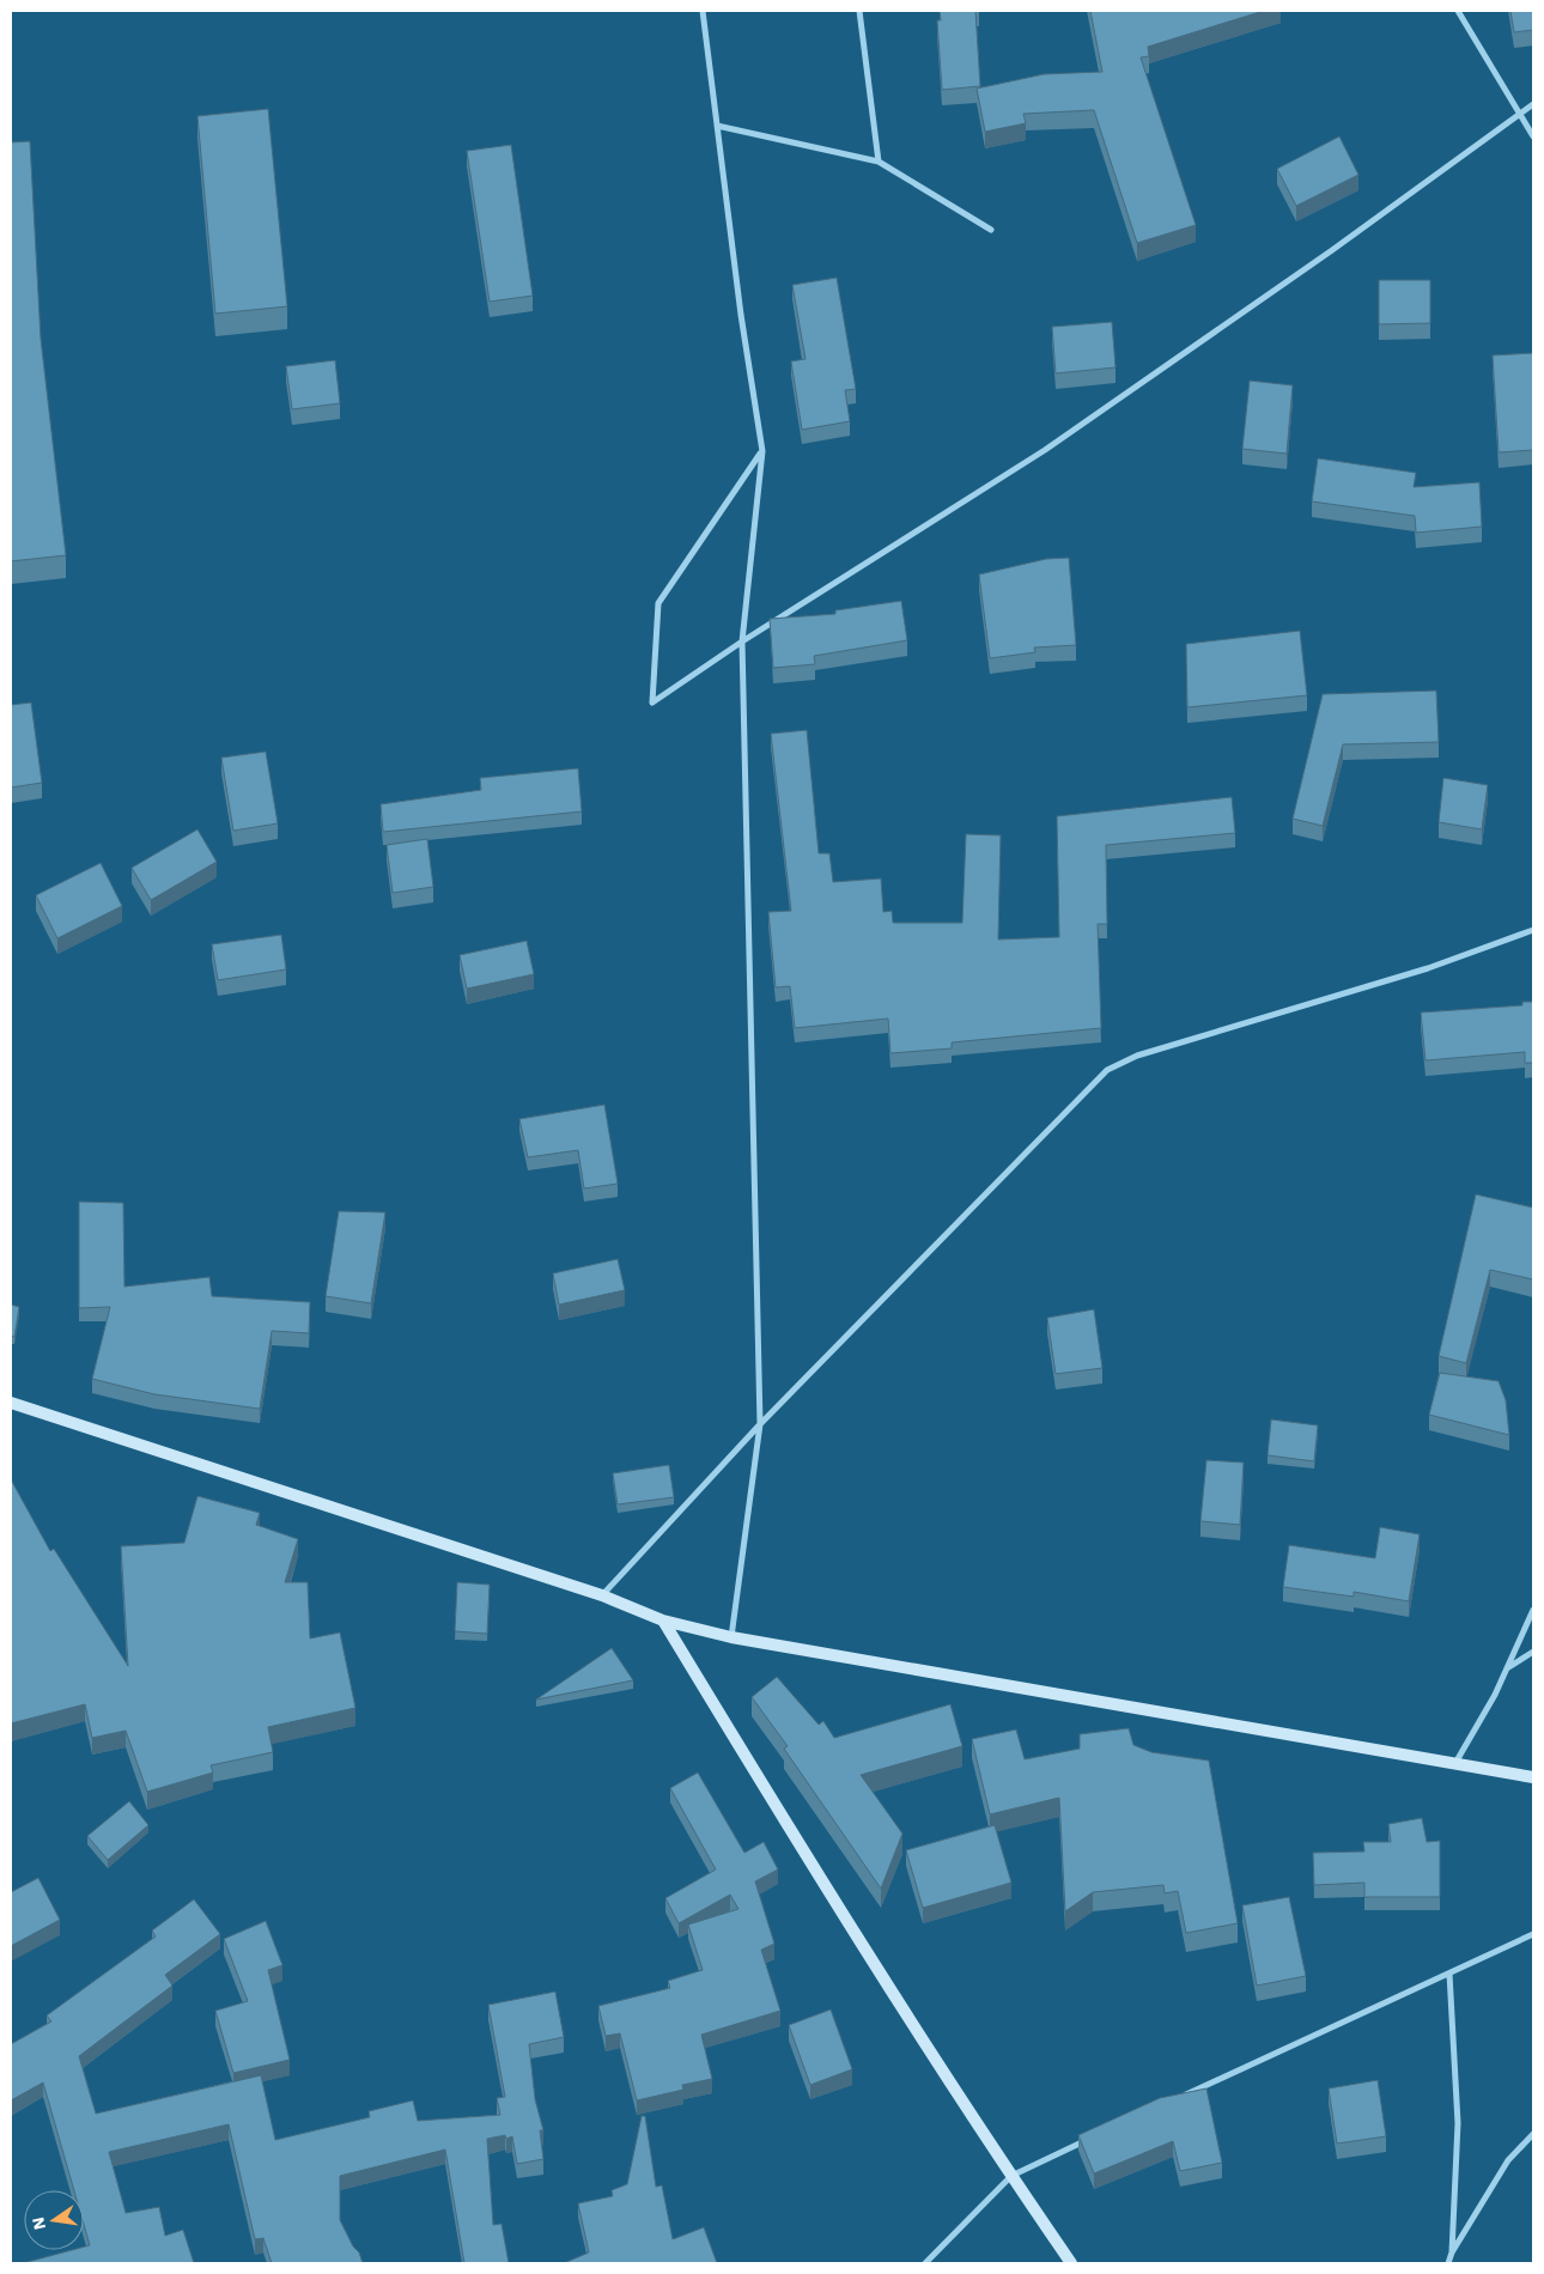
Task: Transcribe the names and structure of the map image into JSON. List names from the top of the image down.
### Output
{
  "north": "left"
}
